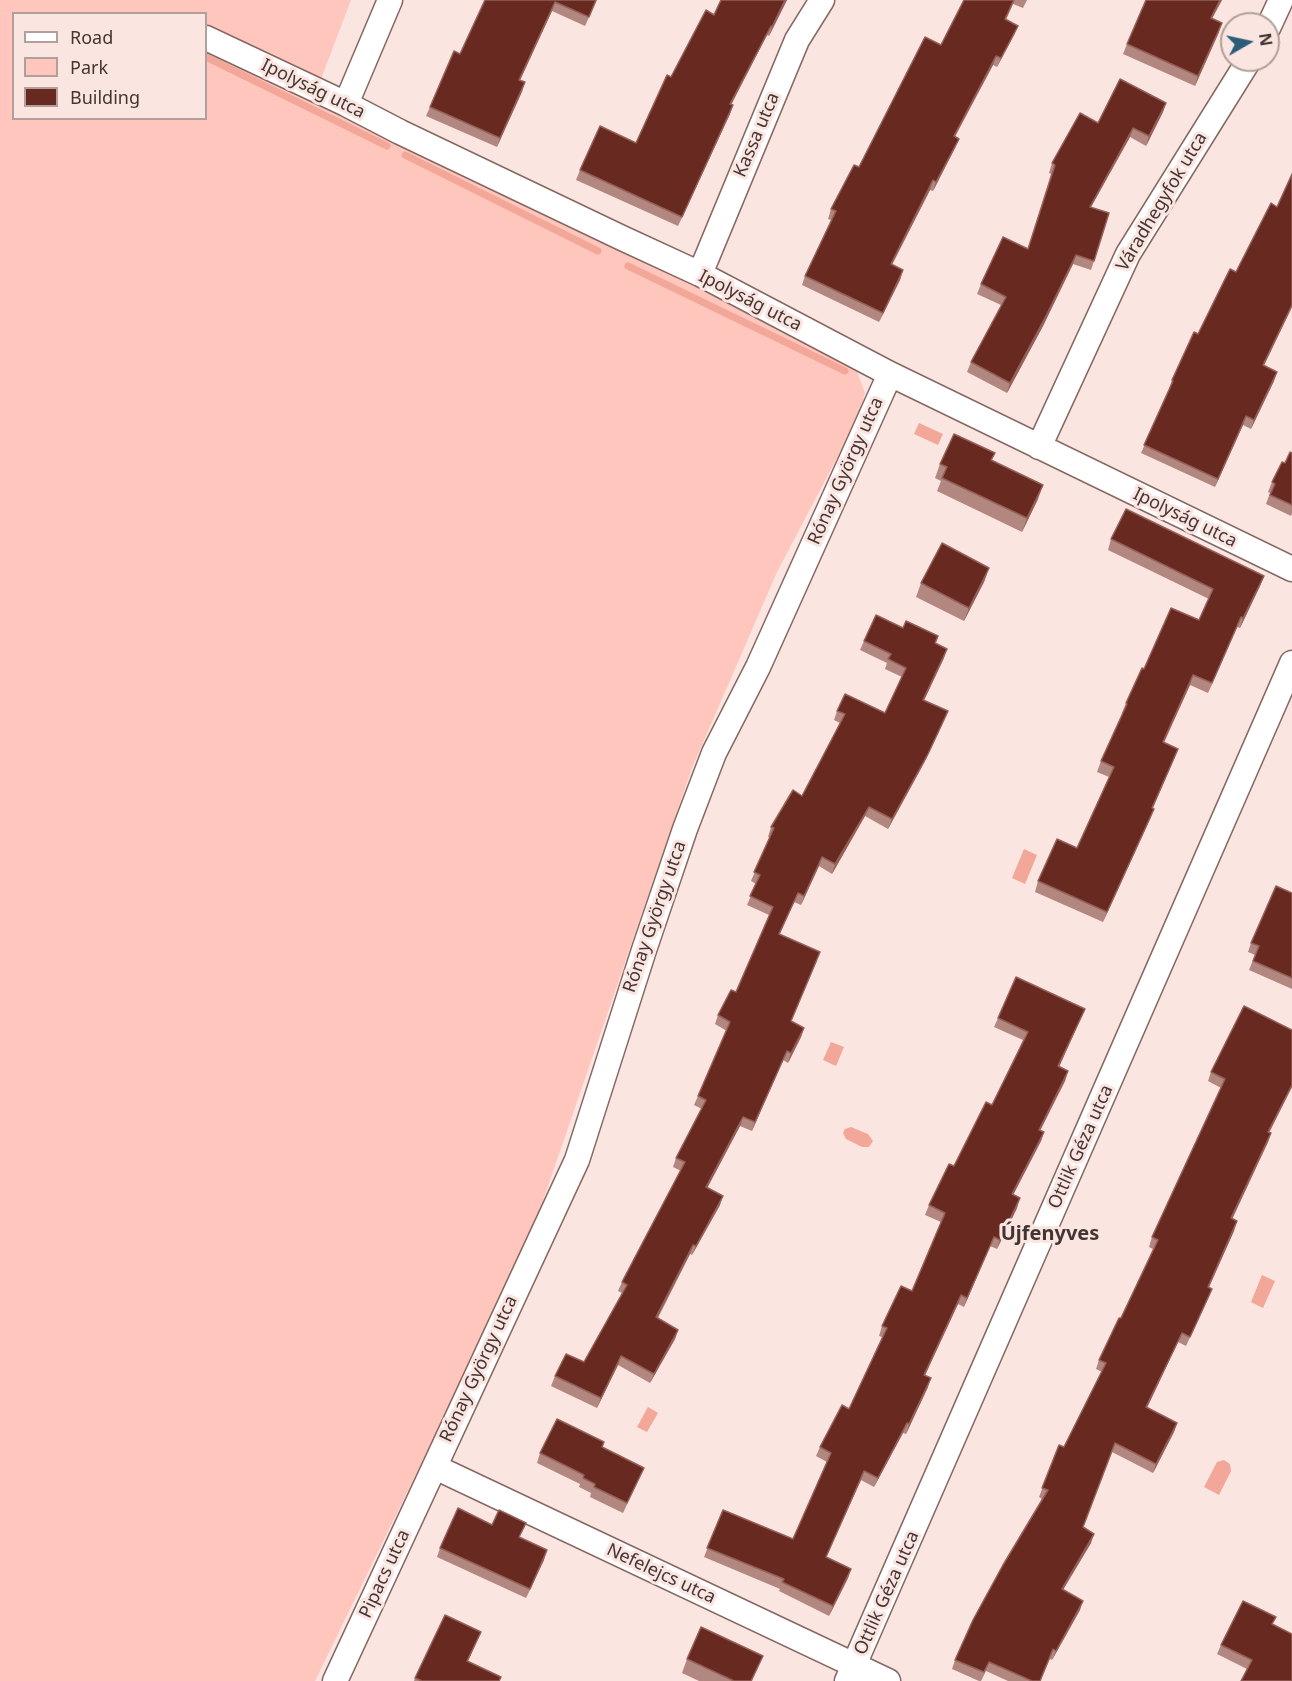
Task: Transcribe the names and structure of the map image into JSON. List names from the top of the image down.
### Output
{
  "streets": {
    "street": [
      "Ipolyság utca",
      "Kassa utca",
      "Váradhegyfok utca",
      "Rónay György utca",
      "Ottlik Géza utca",
      "Pipacs utca",
      "Nefelejcs utca"
    ]
  },
  "crossings": [
    ["Ipolyság utca", "Kassa utca"],
    ["Ipolyság utca", "Váradhegyfok utca"],
    ["Ipolyság utca", "Rónay György utca"],
    ["Rónay György utca", "Pipacs utca"],
    ["Rónay György utca", "Nefelejcs utca"],
    ["Ottlik Géza utca", "Nefelejcs utca"],
    ["Pipacs utca", "Nefelejcs utca"]
  ],
  "districts": ["Újfenyves"],
  "legend": ["Road", "Park", "Building"],
  "north": "right"
}
